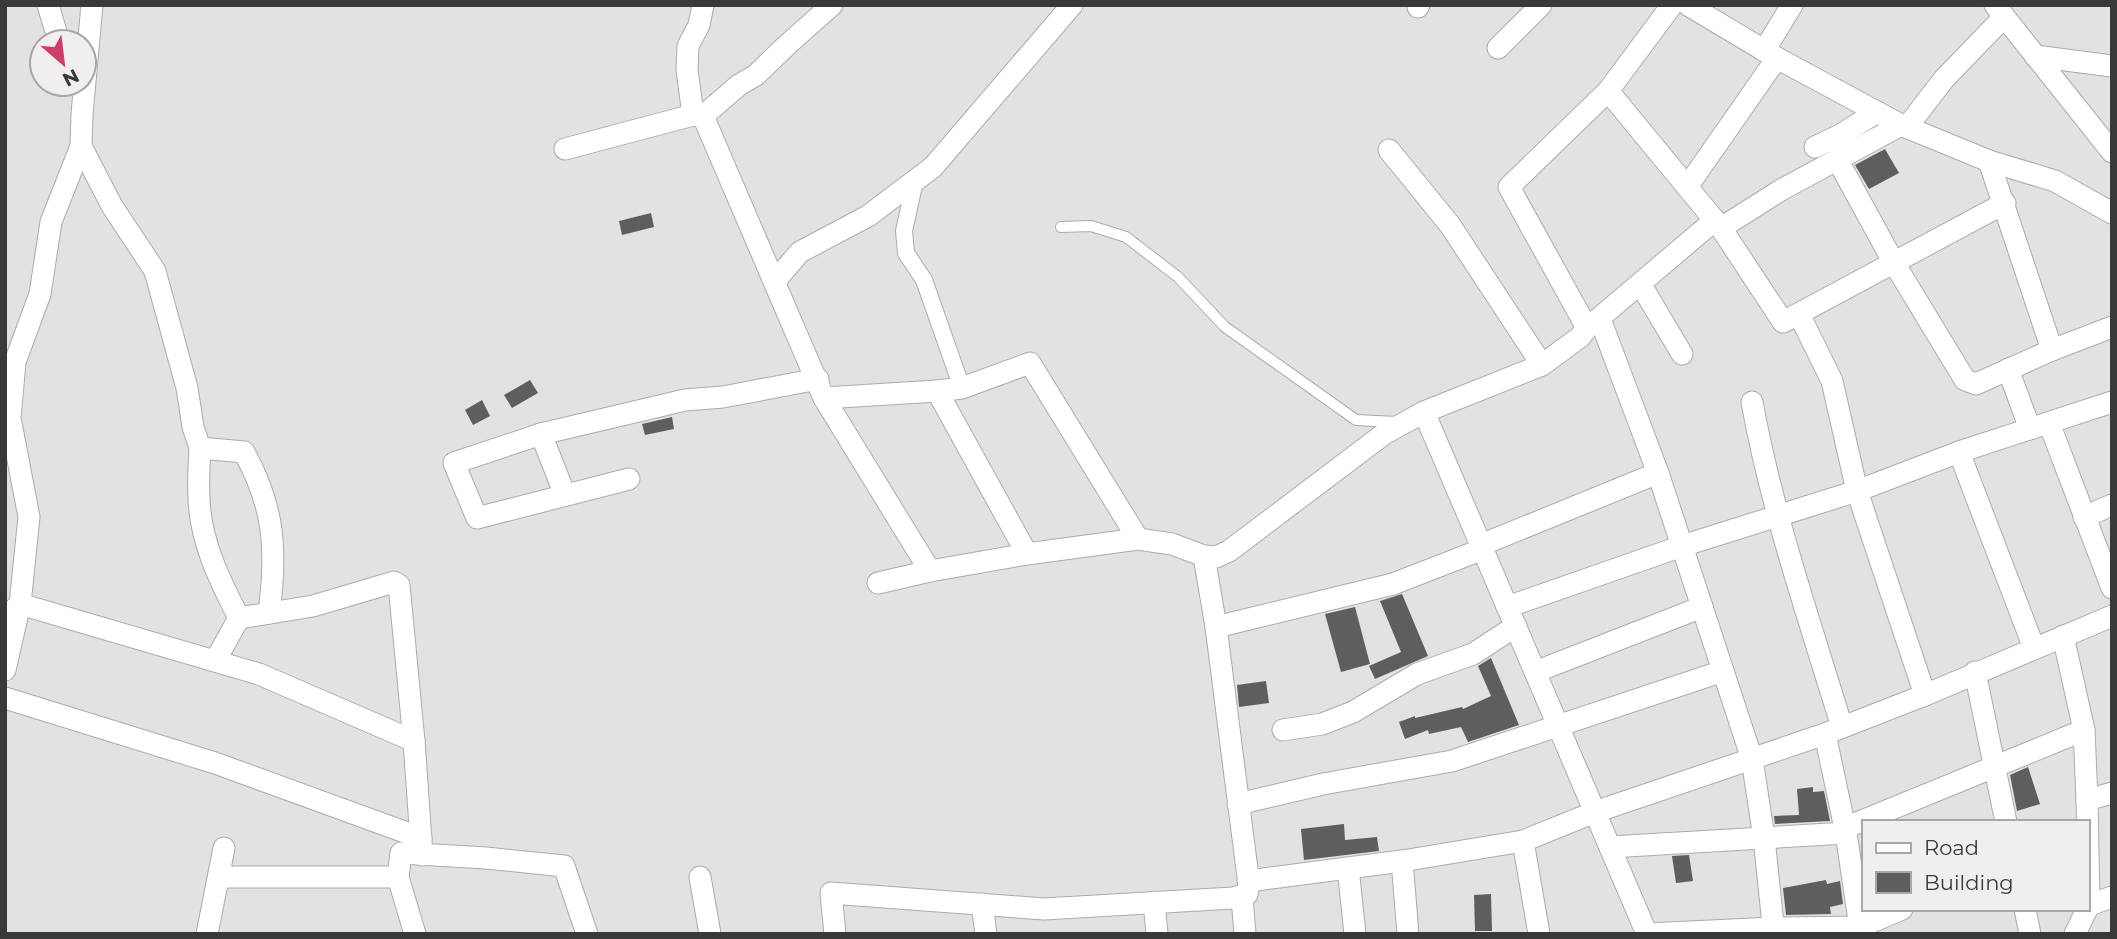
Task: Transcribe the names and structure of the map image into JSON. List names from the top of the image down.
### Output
{
  "legend": ["Road", "Building"],
  "north": "bottom right"
}
